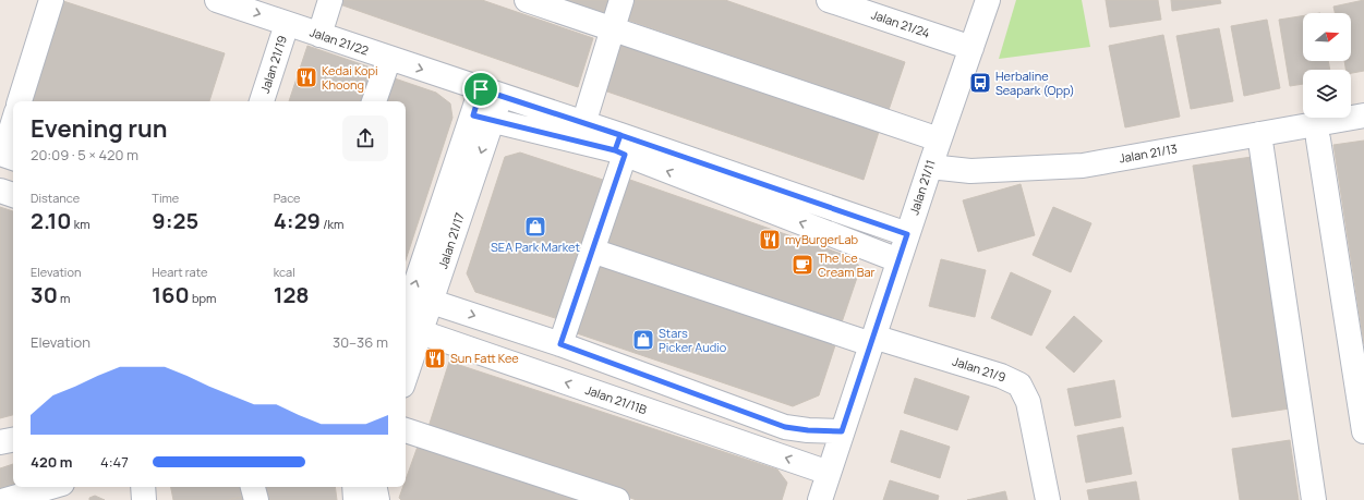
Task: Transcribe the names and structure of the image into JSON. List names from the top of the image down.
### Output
{
  "streets": {
    "street": [
      "Jalan 21/24",
      "Jalan 21/22",
      "Jalan 21/19",
      "Jalan 21/13",
      "Jalan 21/11",
      "Jalan 21/17",
      "Jalan 21/9",
      "Jalan 21/11B"
    ]
  },
  "crossings": [
    ["Jalan 21/24", "Jalan 21/11"],
    ["Jalan 21/22", "Jalan 21/19"],
    ["Jalan 21/22", "Jalan 21/11"],
    ["Jalan 21/22", "Jalan 21/17"],
    ["Jalan 21/13", "Jalan 21/11"],
    ["Jalan 21/11", "Jalan 21/9"],
    ["Jalan 21/11", "Jalan 21/11B"],
    ["Jalan 21/17", "Jalan 21/11B"]
  ],
  "places": {
    "restaurant": ["Kedai Kopi Khoong", "myBurgerLab", "Sun Fatt Kee"],
    "bus stop": ["Herbaline Seapark (Opp)"],
    "shop": ["SEA Park Market", "Stars Picker Audio"],
    "cafe": ["The Ice Cream Bar"]
  },
  "north": "right",
  "page": {
    "heading": ["Evening run", "20:09 · 5 × 420 m"],
    "stats": [
      ["Distance", "2.10 km"],
      ["Time", "9:25"],
      ["Pace", "4:29 /km"],
      ["Elevation", "30 m"],
      ["Heart rate", "160 bpm"],
      ["kcal", "128"]
    ],
    "chart": ["Elevation", "30–36 m"],
    "list": [
      {
        "name": "420 m",
        "note": "4:47"
      }
    ]
  }
}
